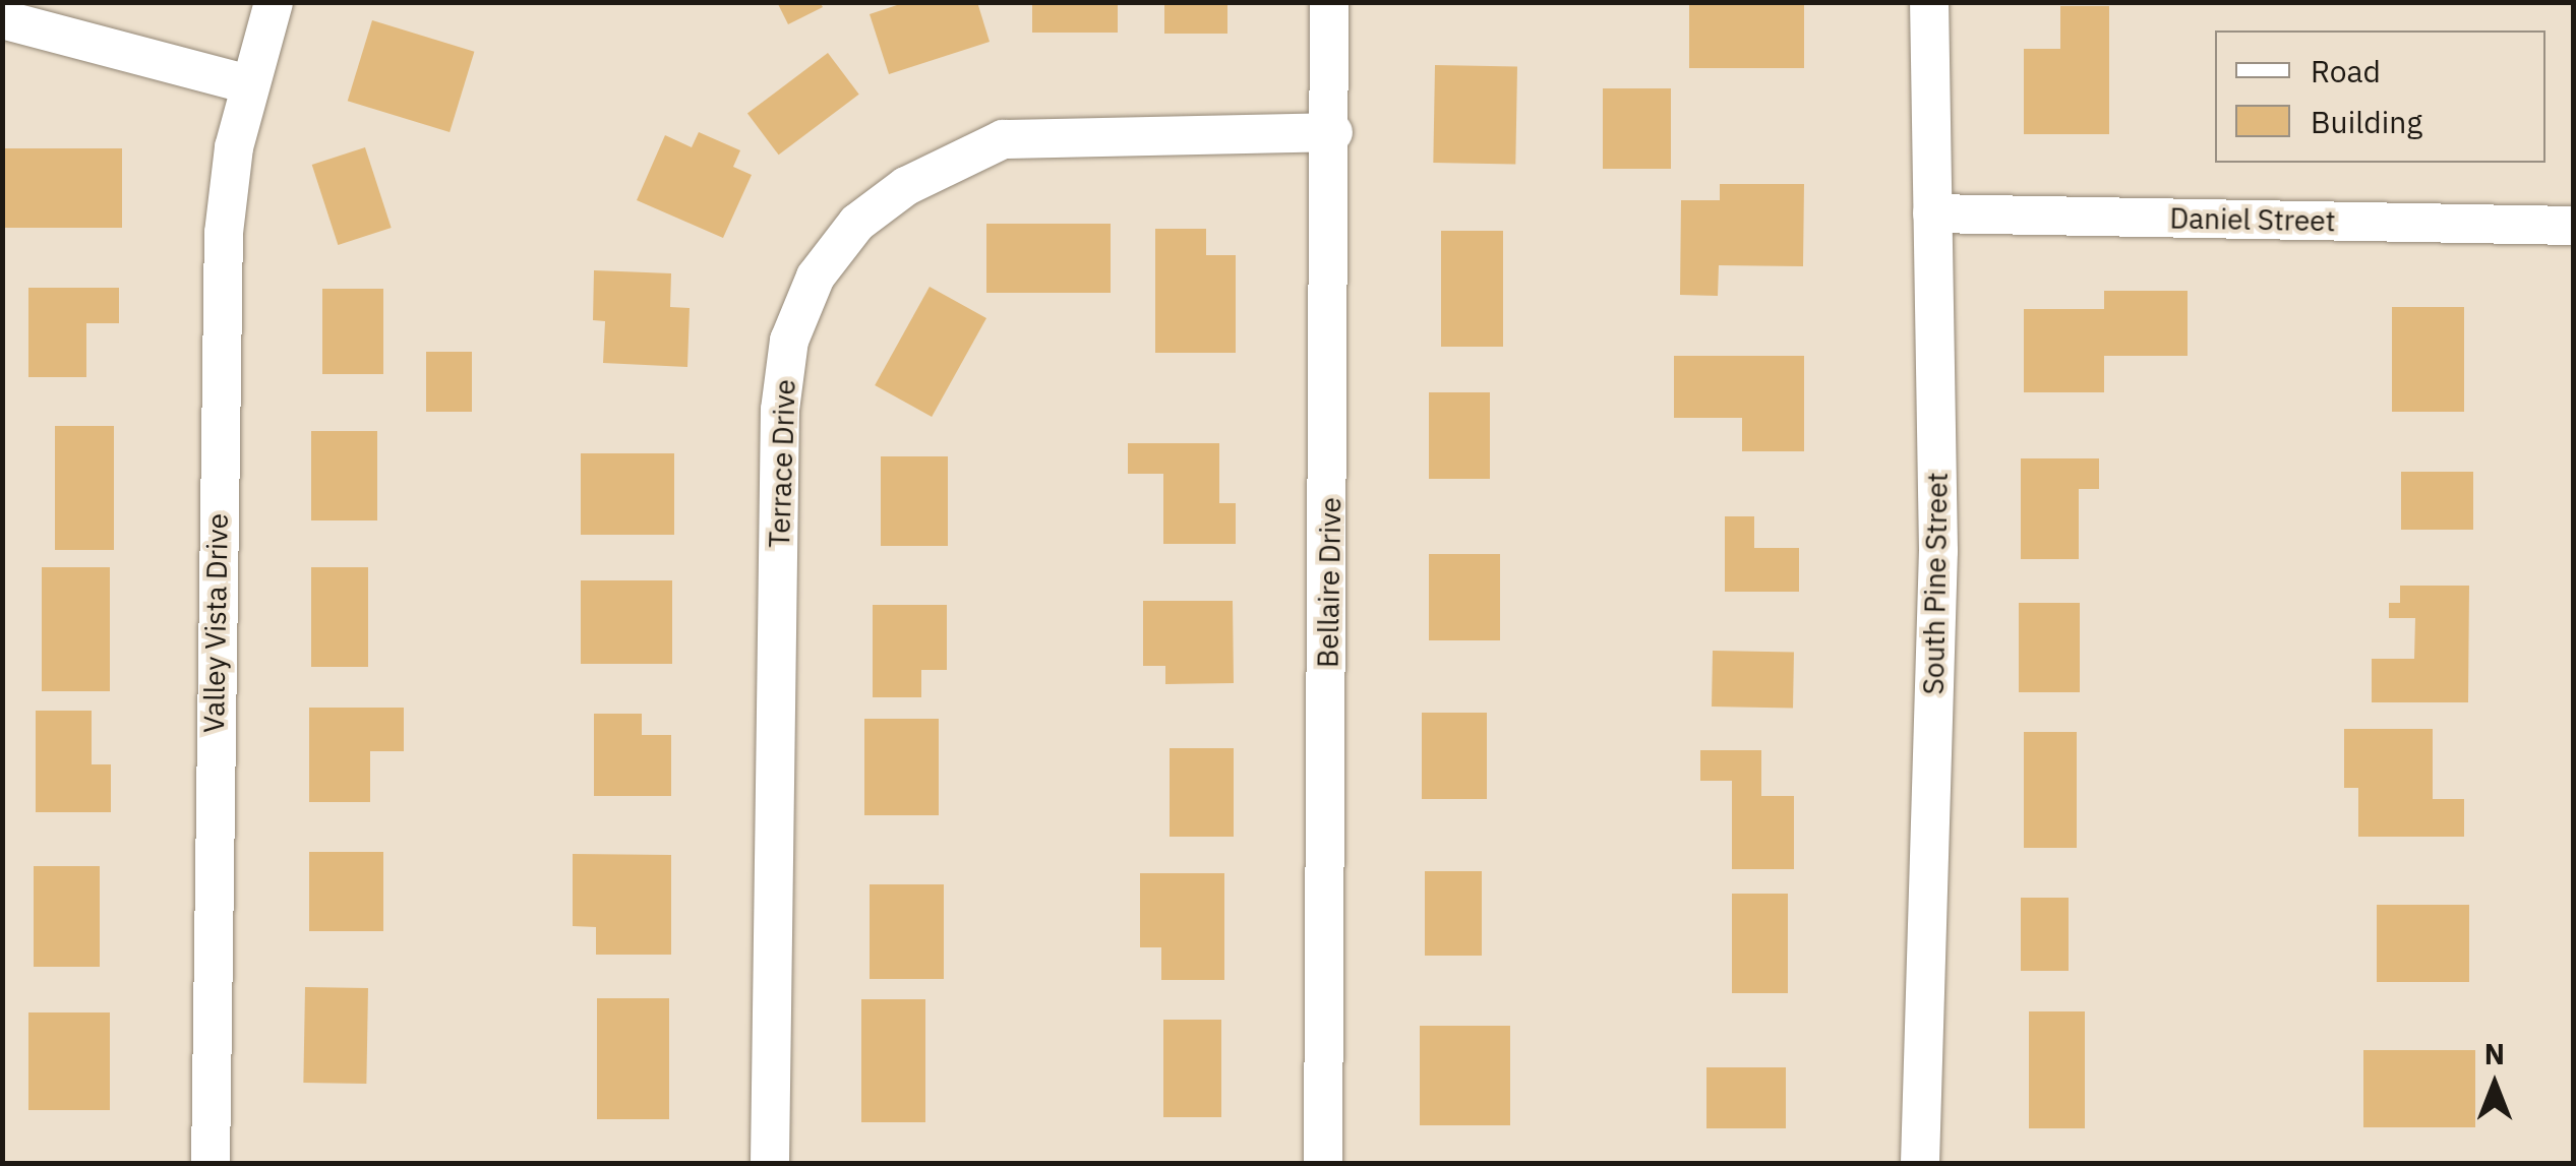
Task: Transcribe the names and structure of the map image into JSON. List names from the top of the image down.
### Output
{
  "streets": {
    "street": [
      "Daniel Street",
      "Terrace Drive",
      "Bellaire Drive",
      "South Pine Street",
      "Valley Vista Drive"
    ]
  },
  "crossings": [
    ["Daniel Street", "South Pine Street"],
    ["Terrace Drive", "Bellaire Drive"]
  ],
  "legend": ["Road", "Building"],
  "north": "top"
}
